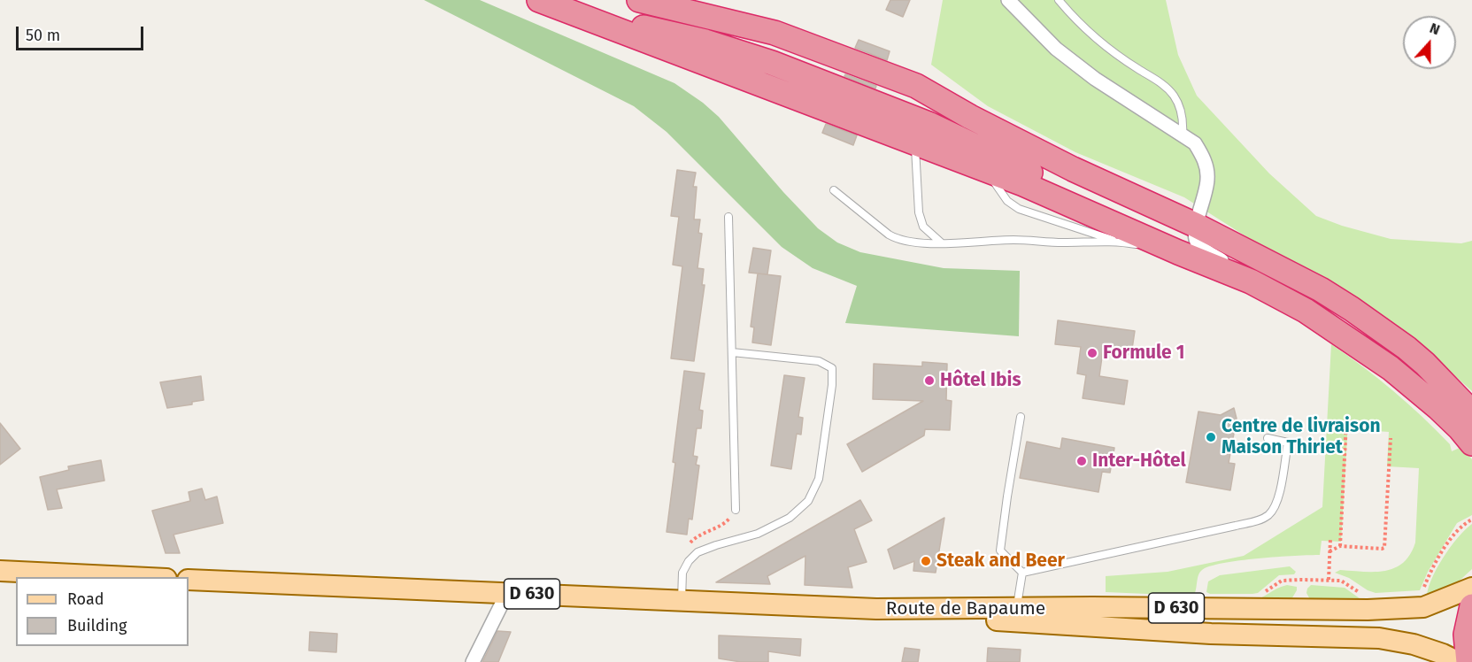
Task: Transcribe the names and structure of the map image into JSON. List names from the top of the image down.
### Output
{
  "streets": {
    "main road": ["D 630", "Route de Bapaume"]
  },
  "crossings": [
    ["D 630", "Route de Bapaume"]
  ],
  "places": [
    "Formule 1",
    "Hôtel Ibis",
    "Centre de livraison Maison Thiriet",
    "Inter-Hôtel",
    "Steak and Beer"
  ],
  "legend": ["Road", "Building"],
  "scale_bar": "50 m",
  "north": "top"
}
